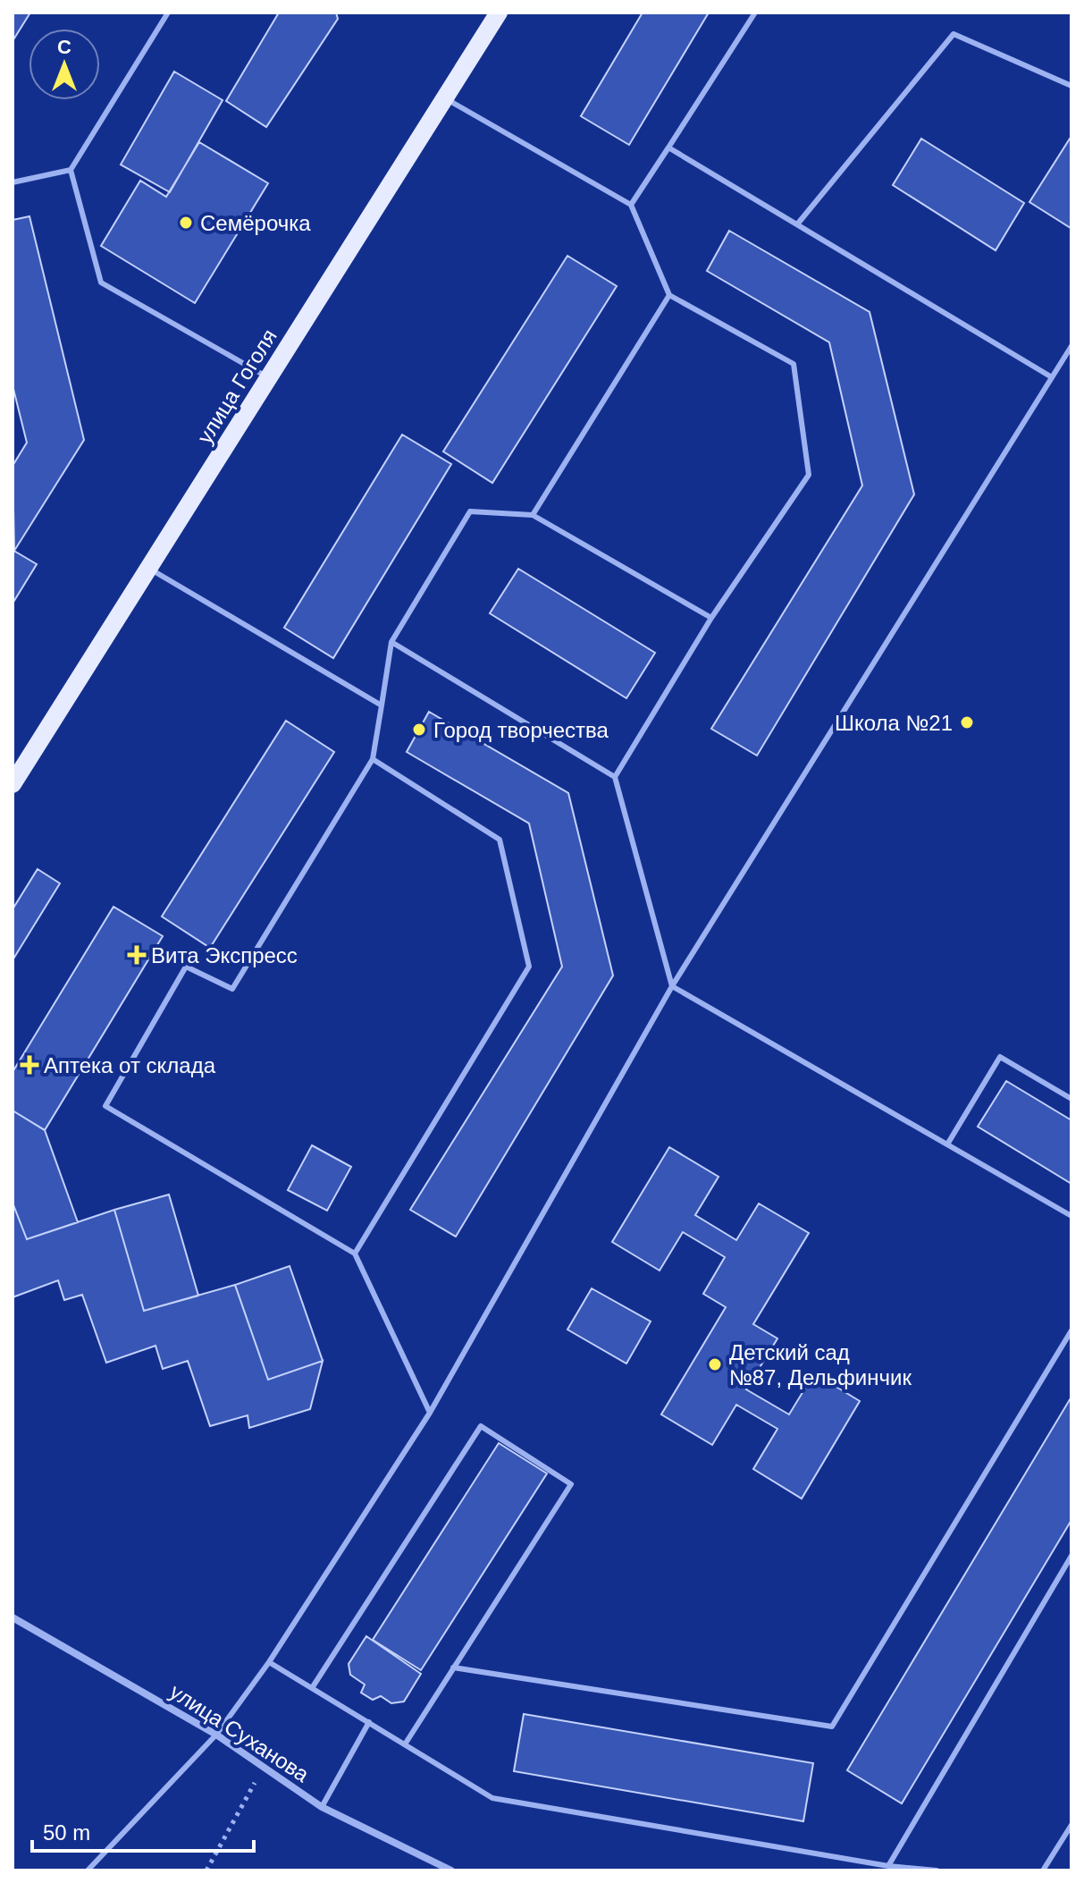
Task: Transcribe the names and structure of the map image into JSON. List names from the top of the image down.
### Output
{
  "streets": {
    "main road": ["улица Гоголя"],
    "street": ["улица Суханова"]
  },
  "places": {
    "other": [
      "Семёрочка",
      "Школа №21",
      "Город творчества",
      "Детский сад №87, Дельфинчик"
    ],
    "health": ["Вита Экспресс", "Аптека от склада"]
  },
  "scale_bar": "50 m",
  "north": "top"
}
